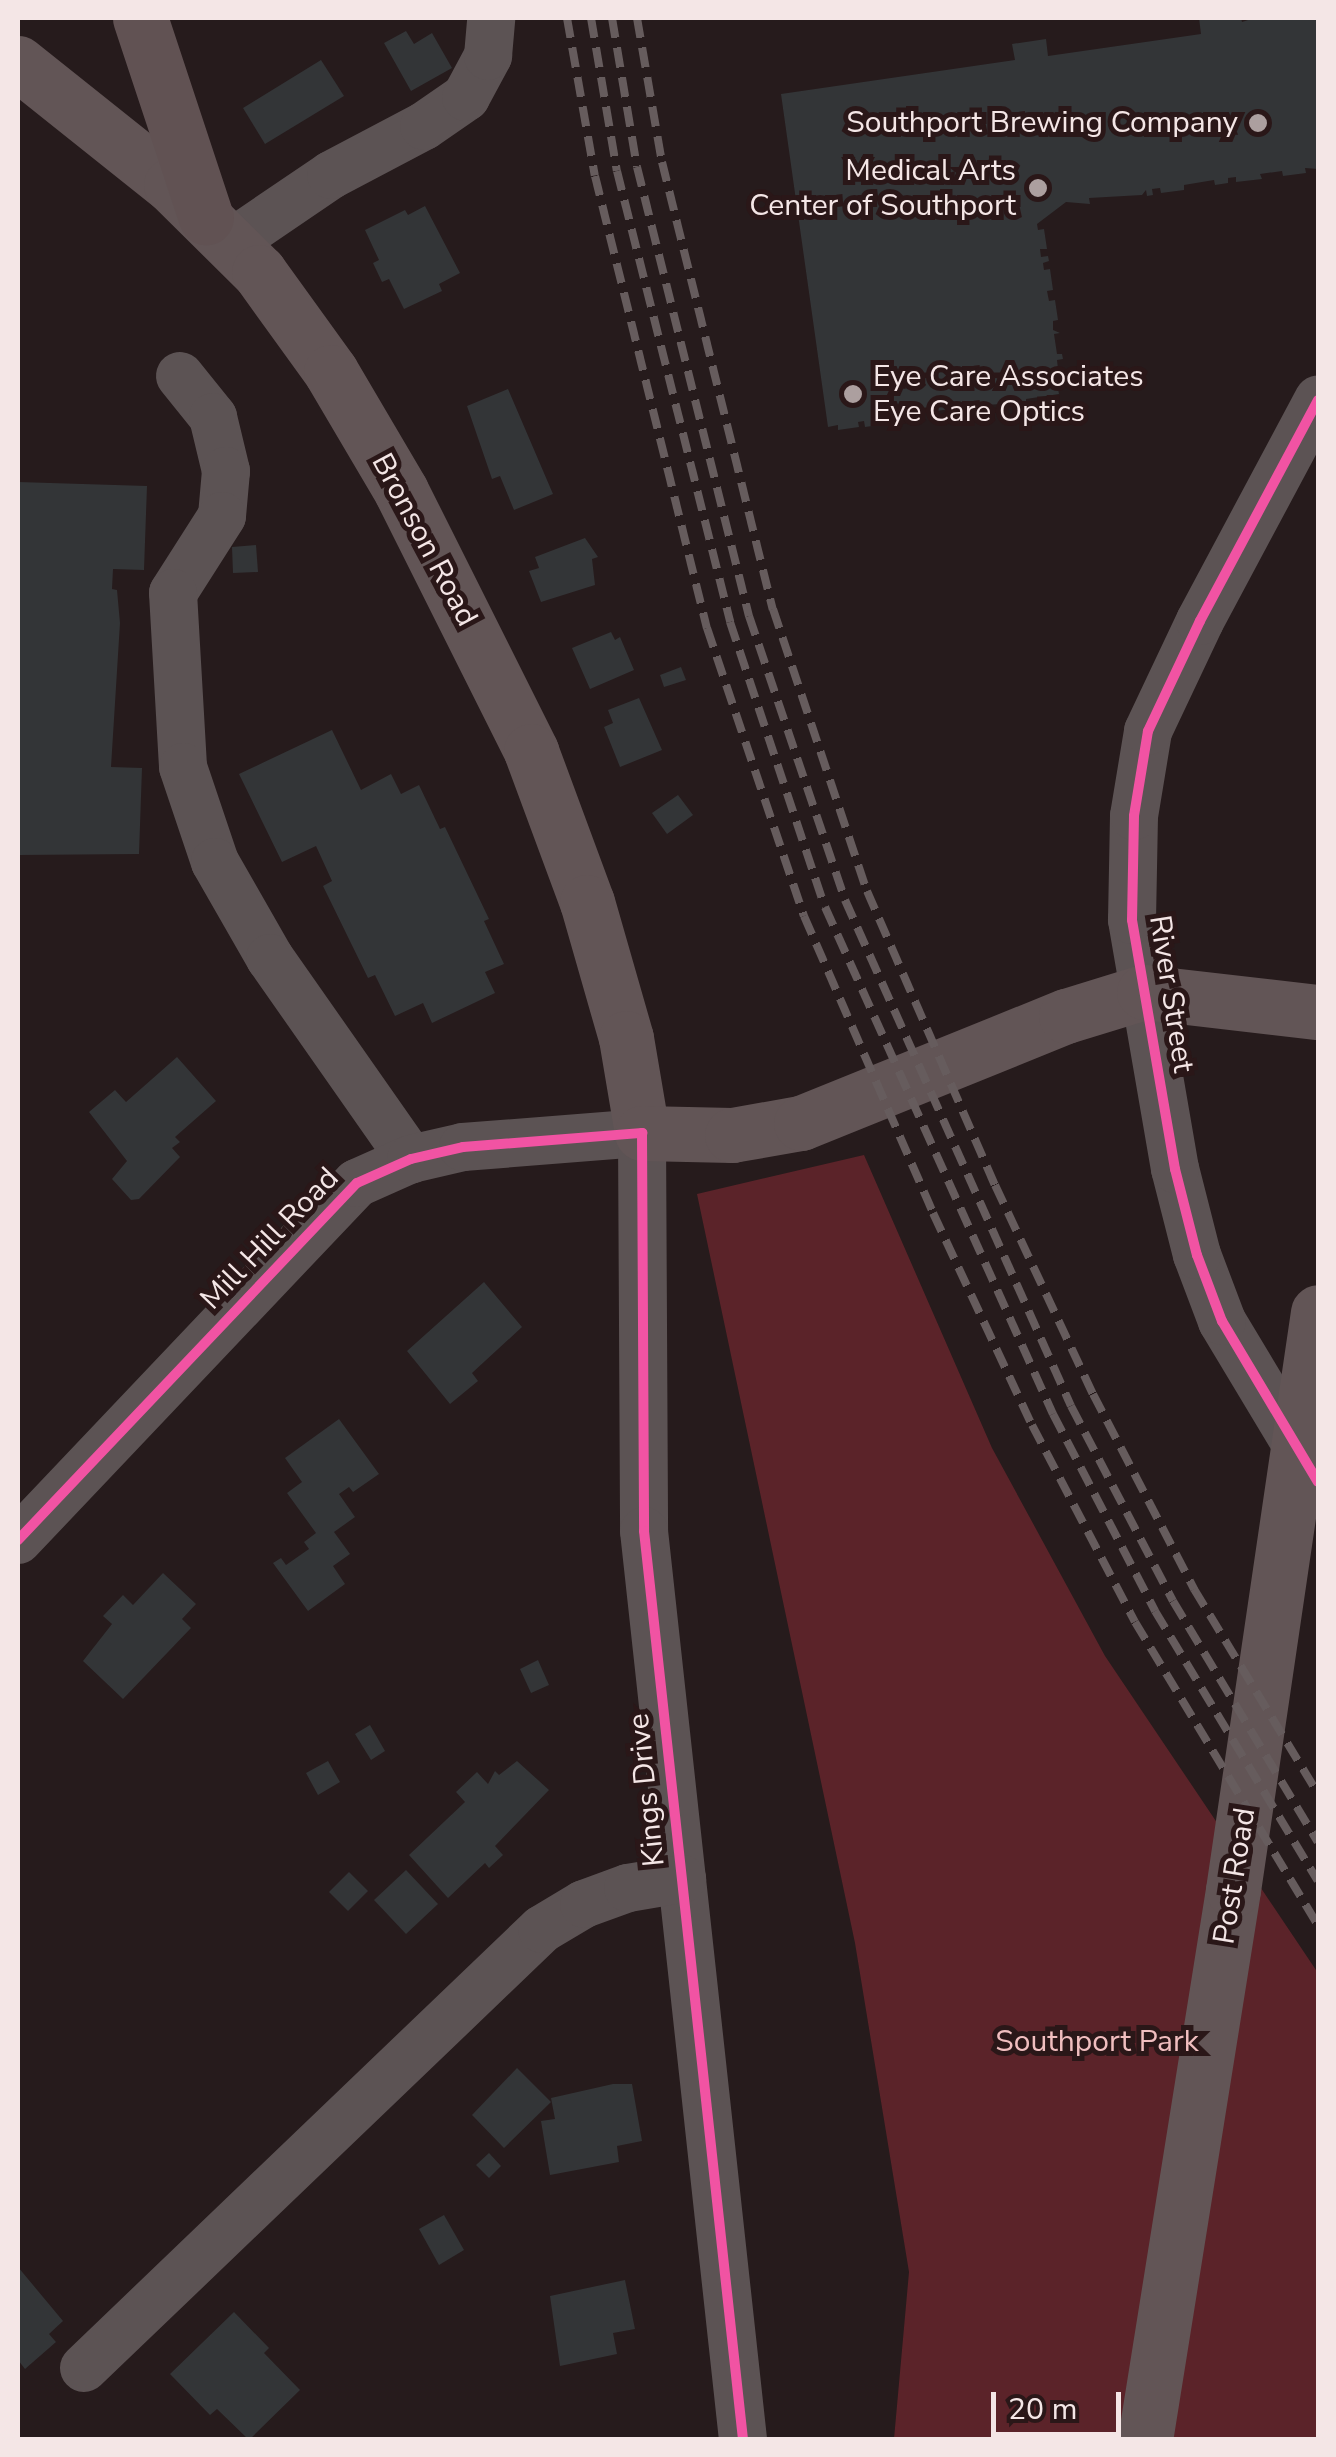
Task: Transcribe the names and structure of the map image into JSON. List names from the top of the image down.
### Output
{
  "streets": {
    "main road": ["Bronson Road", "Mill Hill Road", "Post Road"],
    "street": ["River Street", "Kings Drive"]
  },
  "crossings": [
    ["Bronson Road", "Mill Hill Road"],
    ["Bronson Road", "Kings Drive"],
    ["River Street", "Mill Hill Road"],
    ["Mill Hill Road", "Kings Drive"]
  ],
  "parks": ["Southport Park"],
  "places": ["Southport Brewing Company", "Medical Arts Center of Southport", "Eye Care Associates Eye Care Optics"],
  "scale_bar": "20 m"
}
